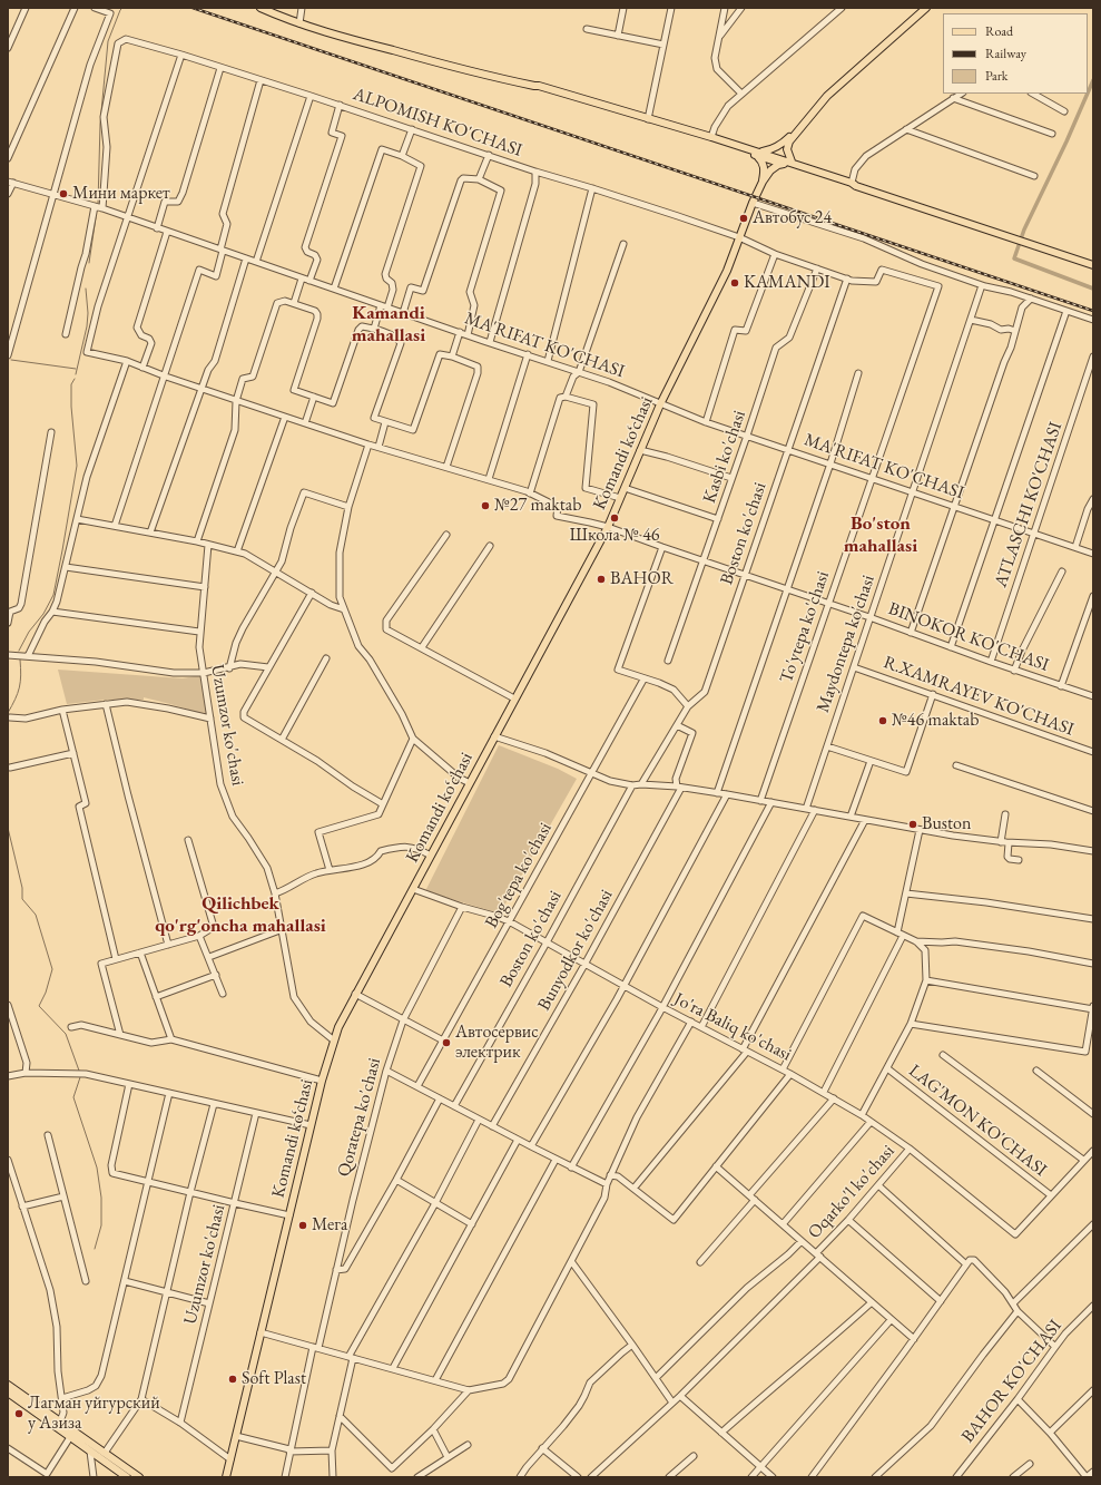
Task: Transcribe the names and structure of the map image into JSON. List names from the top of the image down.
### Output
{
  "streets": {
    "main road": ["Komandi ko‘chasi"],
    "street": [
      "ALPOMISH KO'CHASI",
      "MA'RIFAT KO'CHASI",
      "Kasbi ko'chasi",
      "ATLASCHI KO'CHASI",
      "Boston ko'chasi",
      "To'ytepa ko'chasi",
      "BINOKOR KO'CHASI",
      "Maydontepa ko'chasi",
      "R.XAMRAYEV KO'CHASI",
      "Uzumzor ko'chasi",
      "Bog'tepa ko'chasi",
      "Bunyodkor ko'chasi",
      "Jo'ra Baliq ko'chasi",
      "Qoratepa ko'chasi",
      "LAG'MON KO'CHASI",
      "Oqarko'l ko'chasi",
      "BAHOR KO'CHASI"
    ]
  },
  "crossings": [
    ["ALPOMISH KO'CHASI", "MA'RIFAT KO'CHASI"],
    ["ALPOMISH KO'CHASI", "Komandi ko‘chasi"],
    ["ALPOMISH KO'CHASI", "Kasbi ko'chasi"],
    ["ALPOMISH KO'CHASI", "Boston ko'chasi"],
    ["ALPOMISH KO'CHASI", "To'ytepa ko'chasi"],
    ["MA'RIFAT KO'CHASI", "Komandi ko‘chasi"],
    ["MA'RIFAT KO'CHASI", "Kasbi ko'chasi"],
    ["MA'RIFAT KO'CHASI", "ATLASCHI KO'CHASI"],
    ["MA'RIFAT KO'CHASI", "Boston ko'chasi"],
    ["MA'RIFAT KO'CHASI", "To'ytepa ko'chasi"],
    ["MA'RIFAT KO'CHASI", "Maydontepa ko'chasi"],
    ["Komandi ko‘chasi", "BINOKOR KO'CHASI"],
    ["Komandi ko‘chasi", "Uzumzor ko'chasi"],
    ["Komandi ko‘chasi", "Jo'ra Baliq ko'chasi"],
    ["Kasbi ko'chasi", "BINOKOR KO'CHASI"],
    ["ATLASCHI KO'CHASI", "BINOKOR KO'CHASI"],
    ["Boston ko'chasi", "BINOKOR KO'CHASI"],
    ["Boston ko'chasi", "Bunyodkor ko'chasi"],
    ["Boston ko'chasi", "Jo'ra Baliq ko'chasi"],
    ["To'ytepa ko'chasi", "BINOKOR KO'CHASI"],
    ["BINOKOR KO'CHASI", "Maydontepa ko'chasi"],
    ["Maydontepa ko'chasi", "R.XAMRAYEV KO'CHASI"],
    ["Bog'tepa ko'chasi", "Jo'ra Baliq ko'chasi"],
    ["Bunyodkor ko'chasi", "Jo'ra Baliq ko'chasi"],
    ["Jo'ra Baliq ko'chasi", "Qoratepa ko'chasi"],
    ["Jo'ra Baliq ko'chasi", "LAG'MON KO'CHASI"],
    ["Jo'ra Baliq ko'chasi", "Oqarko'l ko'chasi"]
  ],
  "districts": ["Kamandi mahallasi", "Bo'ston mahallasi", "Qilichbek qo'rg'oncha mahallasi"],
  "places": [
    "Мини маркет",
    "Автобус 24",
    "KAMANDI",
    "№27 maktab",
    "Школа № 46",
    "BAHOR",
    "№46 maktab",
    "Buston",
    "Автосервис электрик",
    "Мега",
    "Soft Plast",
    "Лагман уйгурский у Азиза"
  ],
  "legend": ["Road", "Railway", "Park"]
}
